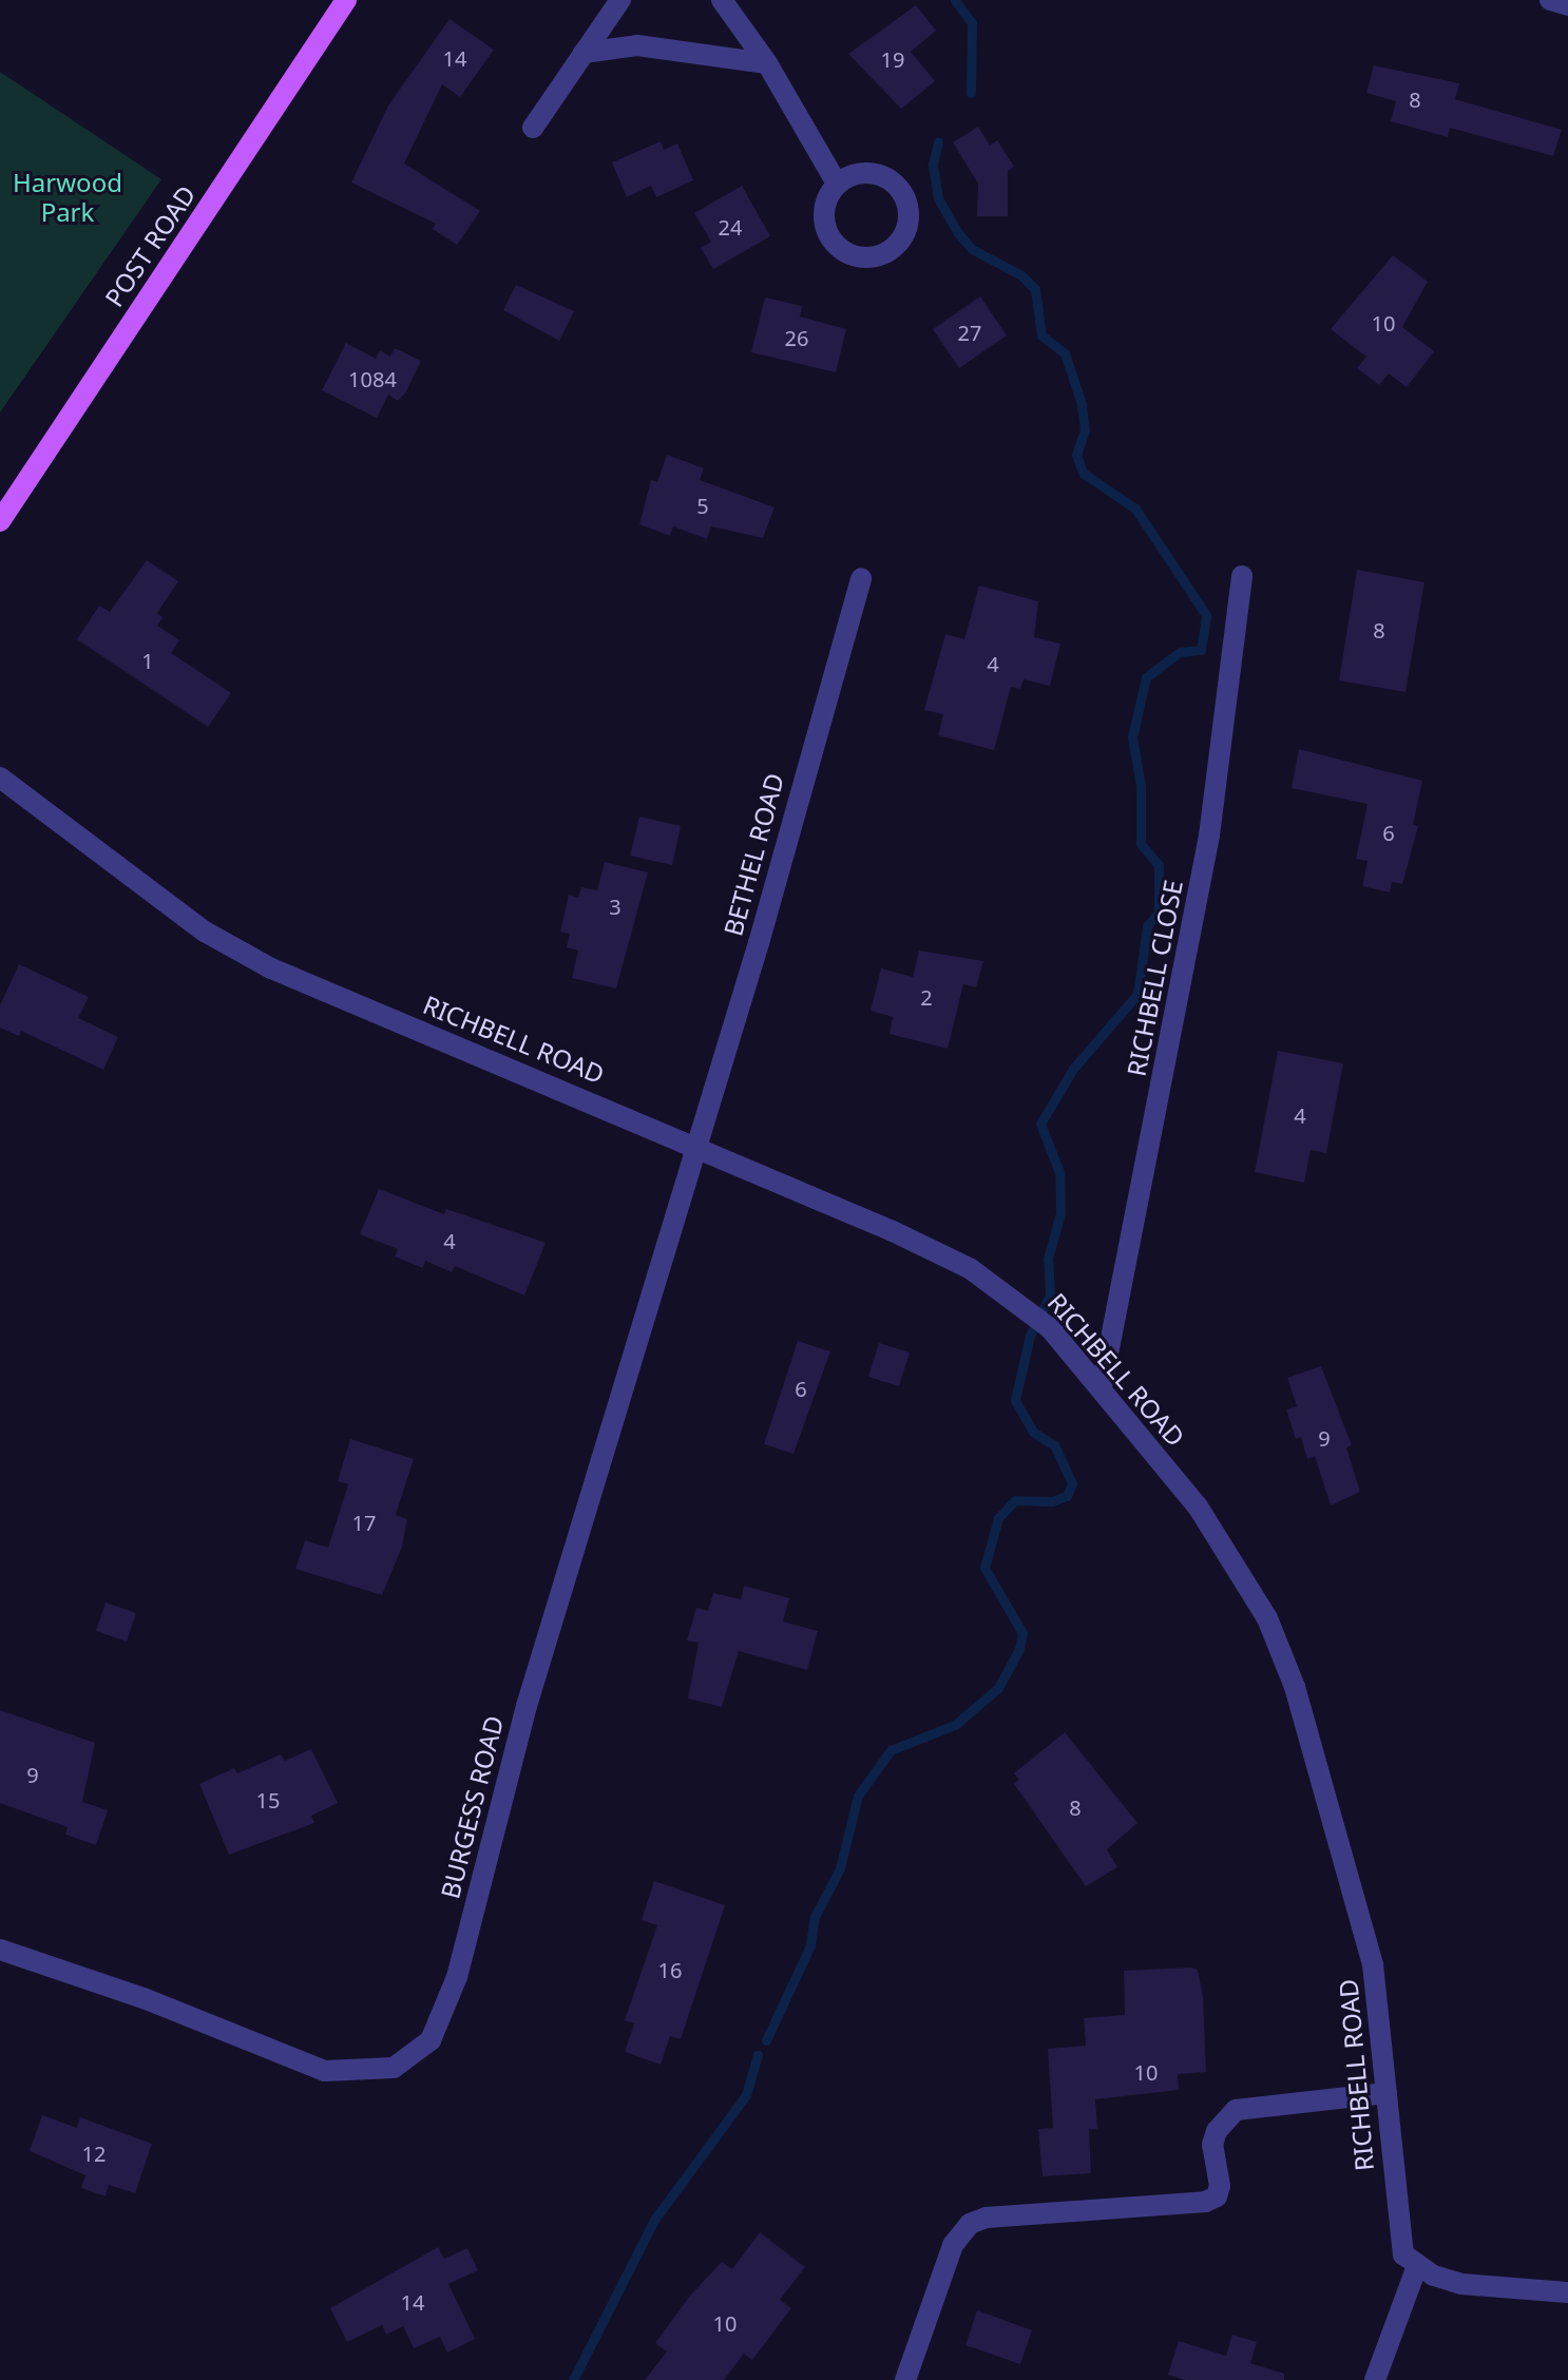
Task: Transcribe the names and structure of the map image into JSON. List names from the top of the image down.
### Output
{
  "streets": {
    "main road": ["POST ROAD"],
    "street": [
      "BETHEL ROAD",
      "RICHBELL CLOSE",
      "RICHBELL ROAD",
      "BURGESS ROAD"
    ]
  },
  "crossings": [
    ["BETHEL ROAD", "RICHBELL ROAD"],
    ["BETHEL ROAD", "BURGESS ROAD"],
    ["RICHBELL CLOSE", "RICHBELL ROAD"],
    ["RICHBELL ROAD", "BURGESS ROAD"]
  ],
  "parks": ["Harwood Park"],
  "house_numbers": [
    "14",
    "19",
    "8",
    "24",
    "10",
    "27",
    "26",
    "1084",
    "5",
    "8",
    "1",
    "4",
    "6",
    "3",
    "2",
    "4",
    "4",
    "6",
    "9",
    "17",
    "9",
    "15",
    "8",
    "16",
    "10",
    "12",
    "14",
    "10"
  ]
}
